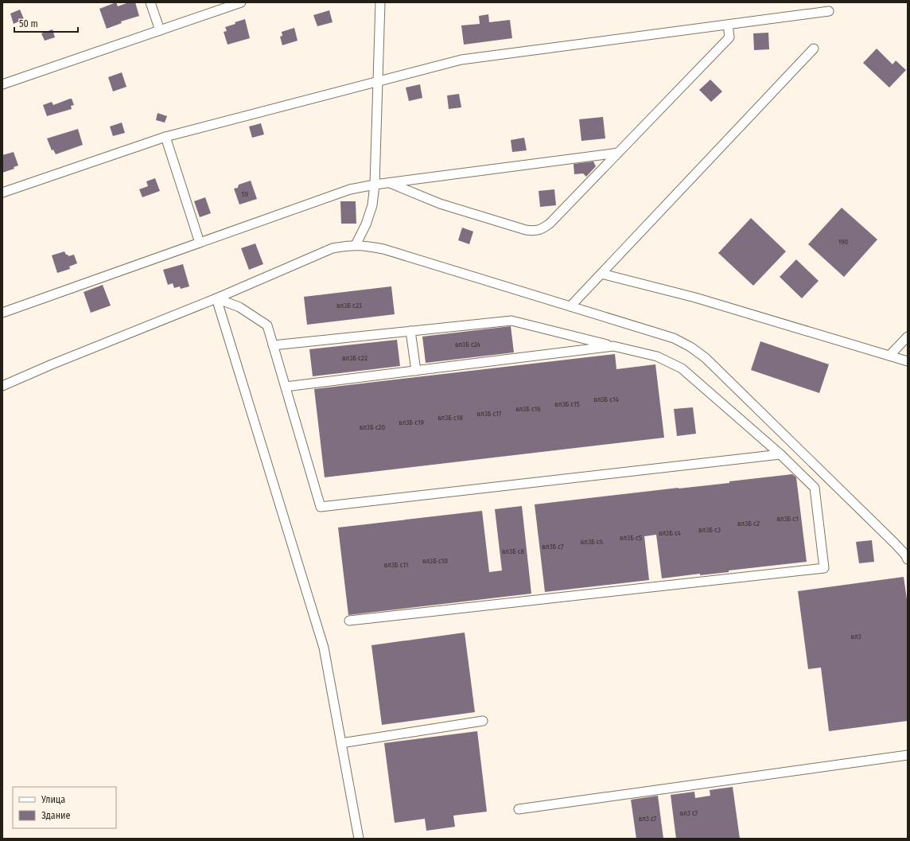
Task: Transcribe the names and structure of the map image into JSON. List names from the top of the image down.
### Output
{
  "house_numbers": [
    "59",
    "190",
    "вл3Б с23",
    "вл3Б с24",
    "вл3Б с22",
    "вл3Б с14",
    "вл3Б с15",
    "вл3Б с16",
    "вл3Б с17",
    "вл3Б с18",
    "вл3Б с19",
    "вл3Б с20",
    "вл3Б с1",
    "вл3Б с2",
    "вл3Б с3",
    "вл3Б с4",
    "вл3Б с5",
    "вл3Б с6",
    "вл3Б с7",
    "вл3Б с8",
    "вл3Б с10",
    "вл3Б с11",
    "вл3",
    "вл3 с7",
    "вл3 с7"
  ],
  "legend": ["Улица", "Здание"],
  "scale_bar": "50 m"
}
